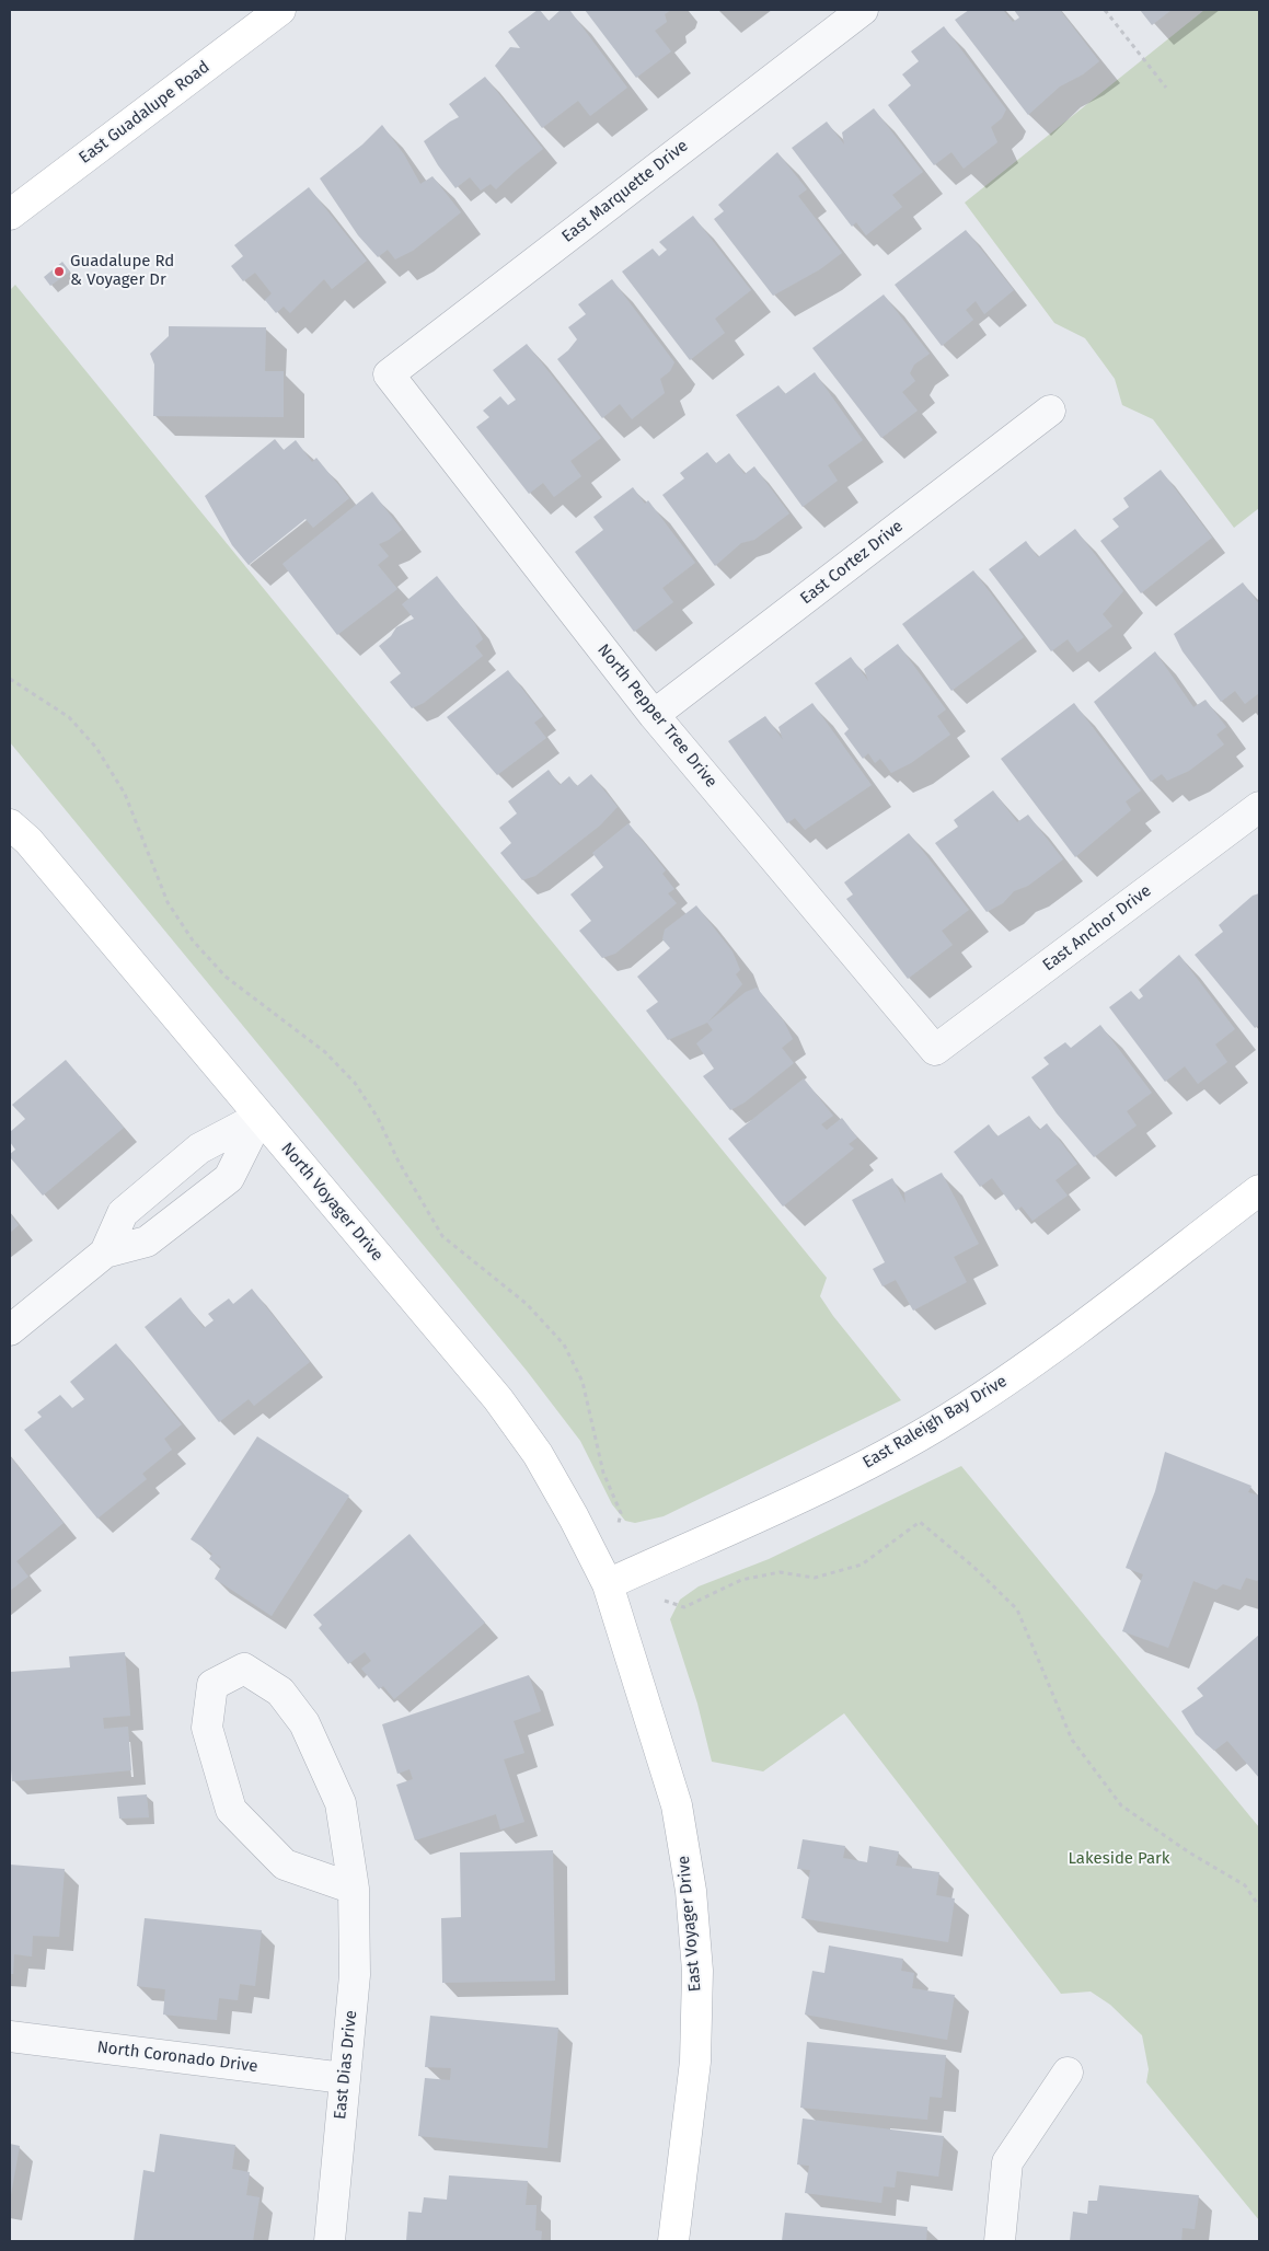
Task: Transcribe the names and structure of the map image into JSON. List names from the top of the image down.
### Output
{
  "streets": {
    "street": [
      "East Guadalupe Road",
      "East Marquette Drive",
      "East Cortez Drive",
      "North Pepper Tree Drive",
      "East Anchor Drive",
      "North Voyager Drive",
      "East Raleigh Bay Drive",
      "East Voyager Drive",
      "North Coronado Drive",
      "East Dias Drive"
    ]
  },
  "crossings": [
    ["East Marquette Drive", "North Pepper Tree Drive"],
    ["East Cortez Drive", "North Pepper Tree Drive"],
    ["North Pepper Tree Drive", "East Anchor Drive"],
    ["North Voyager Drive", "East Raleigh Bay Drive"],
    ["North Voyager Drive", "East Voyager Drive"],
    ["East Raleigh Bay Drive", "East Voyager Drive"],
    ["North Coronado Drive", "East Dias Drive"]
  ],
  "parks": ["Lakeside Park"],
  "places": ["Guadalupe Rd & Voyager Dr"]
}
